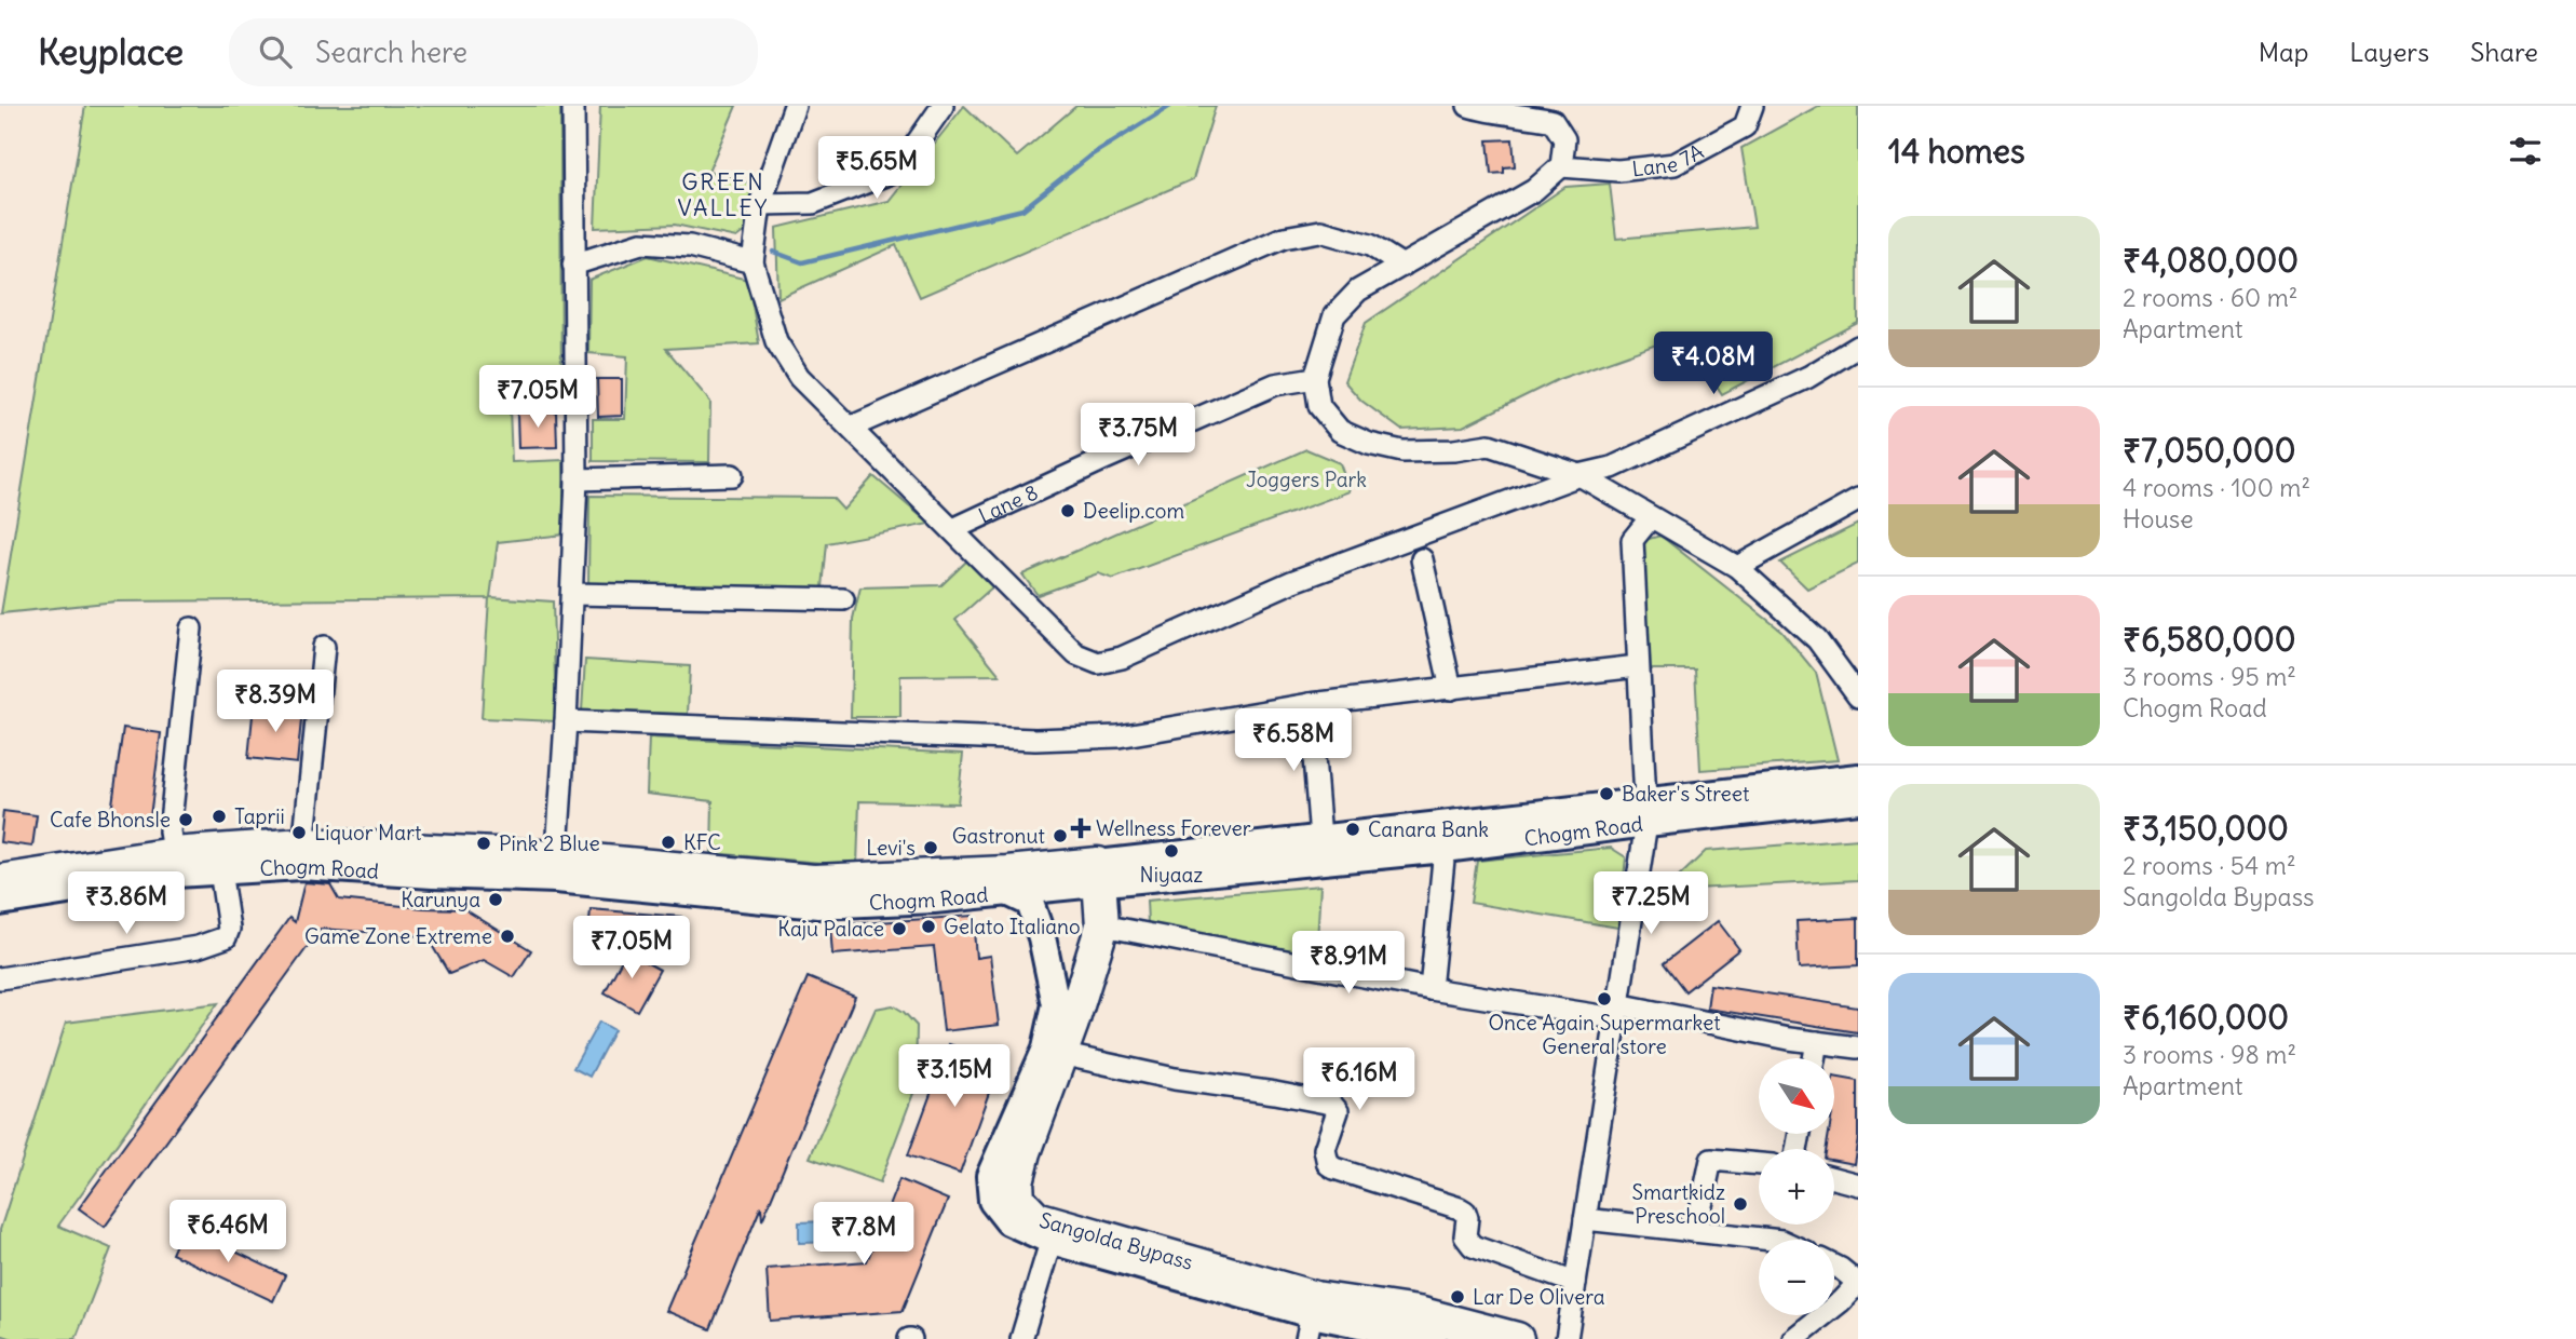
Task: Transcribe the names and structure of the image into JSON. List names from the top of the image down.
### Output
{
  "streets": {
    "highway": ["Chogm Road", "Sangolda Bypass"],
    "street": ["Lane 7A", "Lane 8"]
  },
  "crossings": [
    ["Chogm Road", "Sangolda Bypass"]
  ],
  "districts": ["GREEN VALLEY"],
  "parks": ["Joggers Park"],
  "places": {
    "other": [
      "Deelip.com",
      "Baker's Street",
      "Taprii",
      "Cafe Bhonsle",
      "Canara Bank",
      "Liquor Mart",
      "Gastronut",
      "KFC",
      "Pink 2 Blue",
      "Levi's",
      "Niyaaz",
      "Karunya",
      "Gelato Italiano",
      "Kaju Palace",
      "Game Zone Extreme",
      "Once Again Supermarket General store",
      "Smartkidz Preschool",
      "Lar De Olivera"
    ],
    "health": ["Wellness Forever"]
  },
  "north": "bottom right",
  "page": {
    "header": "Keyplace",
    "search": "Search here",
    "nav": ["Map", "Layers", "Share"],
    "heading": "14 homes",
    "price": [
      "₹5.65M",
      "₹4.08M",
      "₹7.05M",
      "₹3.75M",
      "₹8.39M",
      "₹6.58M",
      "₹3.86M",
      "₹7.25M",
      "₹7.05M",
      "₹8.91M",
      "₹3.15M",
      "₹6.16M",
      "₹6.46M",
      "₹7.8M"
    ],
    "list": [
      {
        "name": "₹4,080,000",
        "note": "2 rooms · 60 m² · Apartment"
      },
      {
        "name": "₹7,050,000",
        "note": "4 rooms · 100 m² · House"
      },
      {
        "name": "₹6,580,000",
        "note": "3 rooms · 95 m² · Chogm Road"
      },
      {
        "name": "₹3,150,000",
        "note": "2 rooms · 54 m² · Sangolda Bypass"
      },
      {
        "name": "₹6,160,000",
        "note": "3 rooms · 98 m² · Apartment"
      }
    ],
    "map_buttons": ["+", "−"]
  }
}
